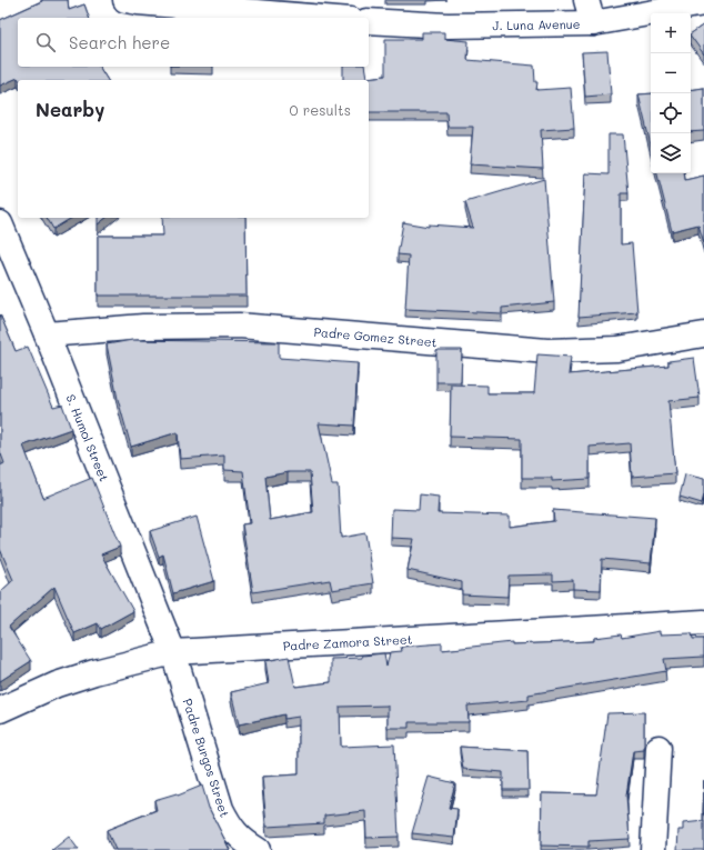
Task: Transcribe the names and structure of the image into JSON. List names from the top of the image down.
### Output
{
  "streets": {
    "street": [
      "J. Luna Avenue",
      "Padre Gomez Street",
      "S. Humol Street",
      "Padre Zamora Street",
      "Padre Burgos Street"
    ]
  },
  "crossings": [
    ["Padre Gomez Street", "S. Humol Street"],
    ["S. Humol Street", "Padre Zamora Street"],
    ["S. Humol Street", "Padre Burgos Street"],
    ["Padre Zamora Street", "Padre Burgos Street"]
  ],
  "page": {
    "map_buttons": ["+", "−"],
    "search": "Search here",
    "heading": ["Nearby", "0 results"]
  }
}
